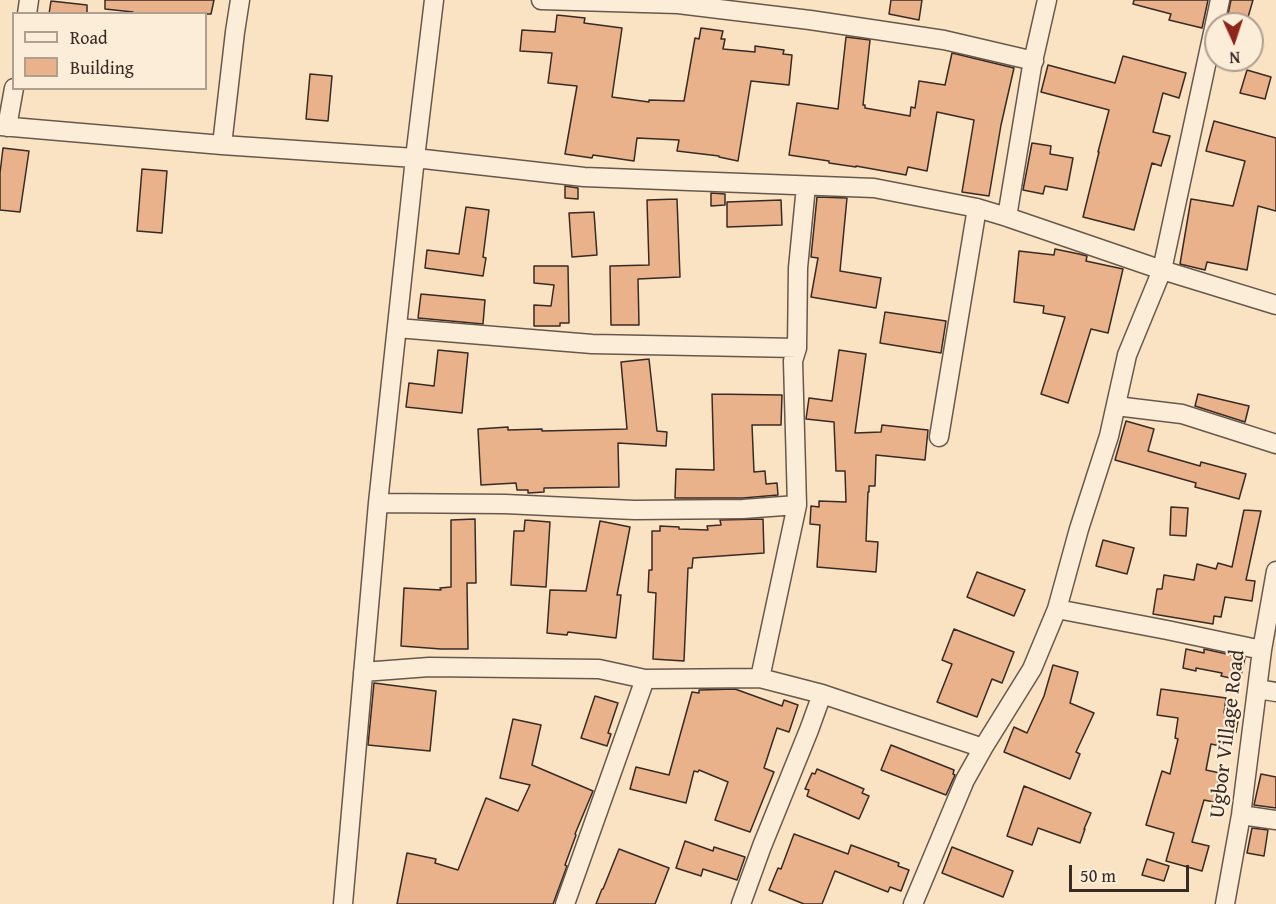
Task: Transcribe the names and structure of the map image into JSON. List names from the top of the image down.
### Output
{
  "streets": {
    "street": ["Ugbor Village Road"]
  },
  "legend": ["Road", "Building"],
  "scale_bar": "50 m",
  "north": "bottom"
}
